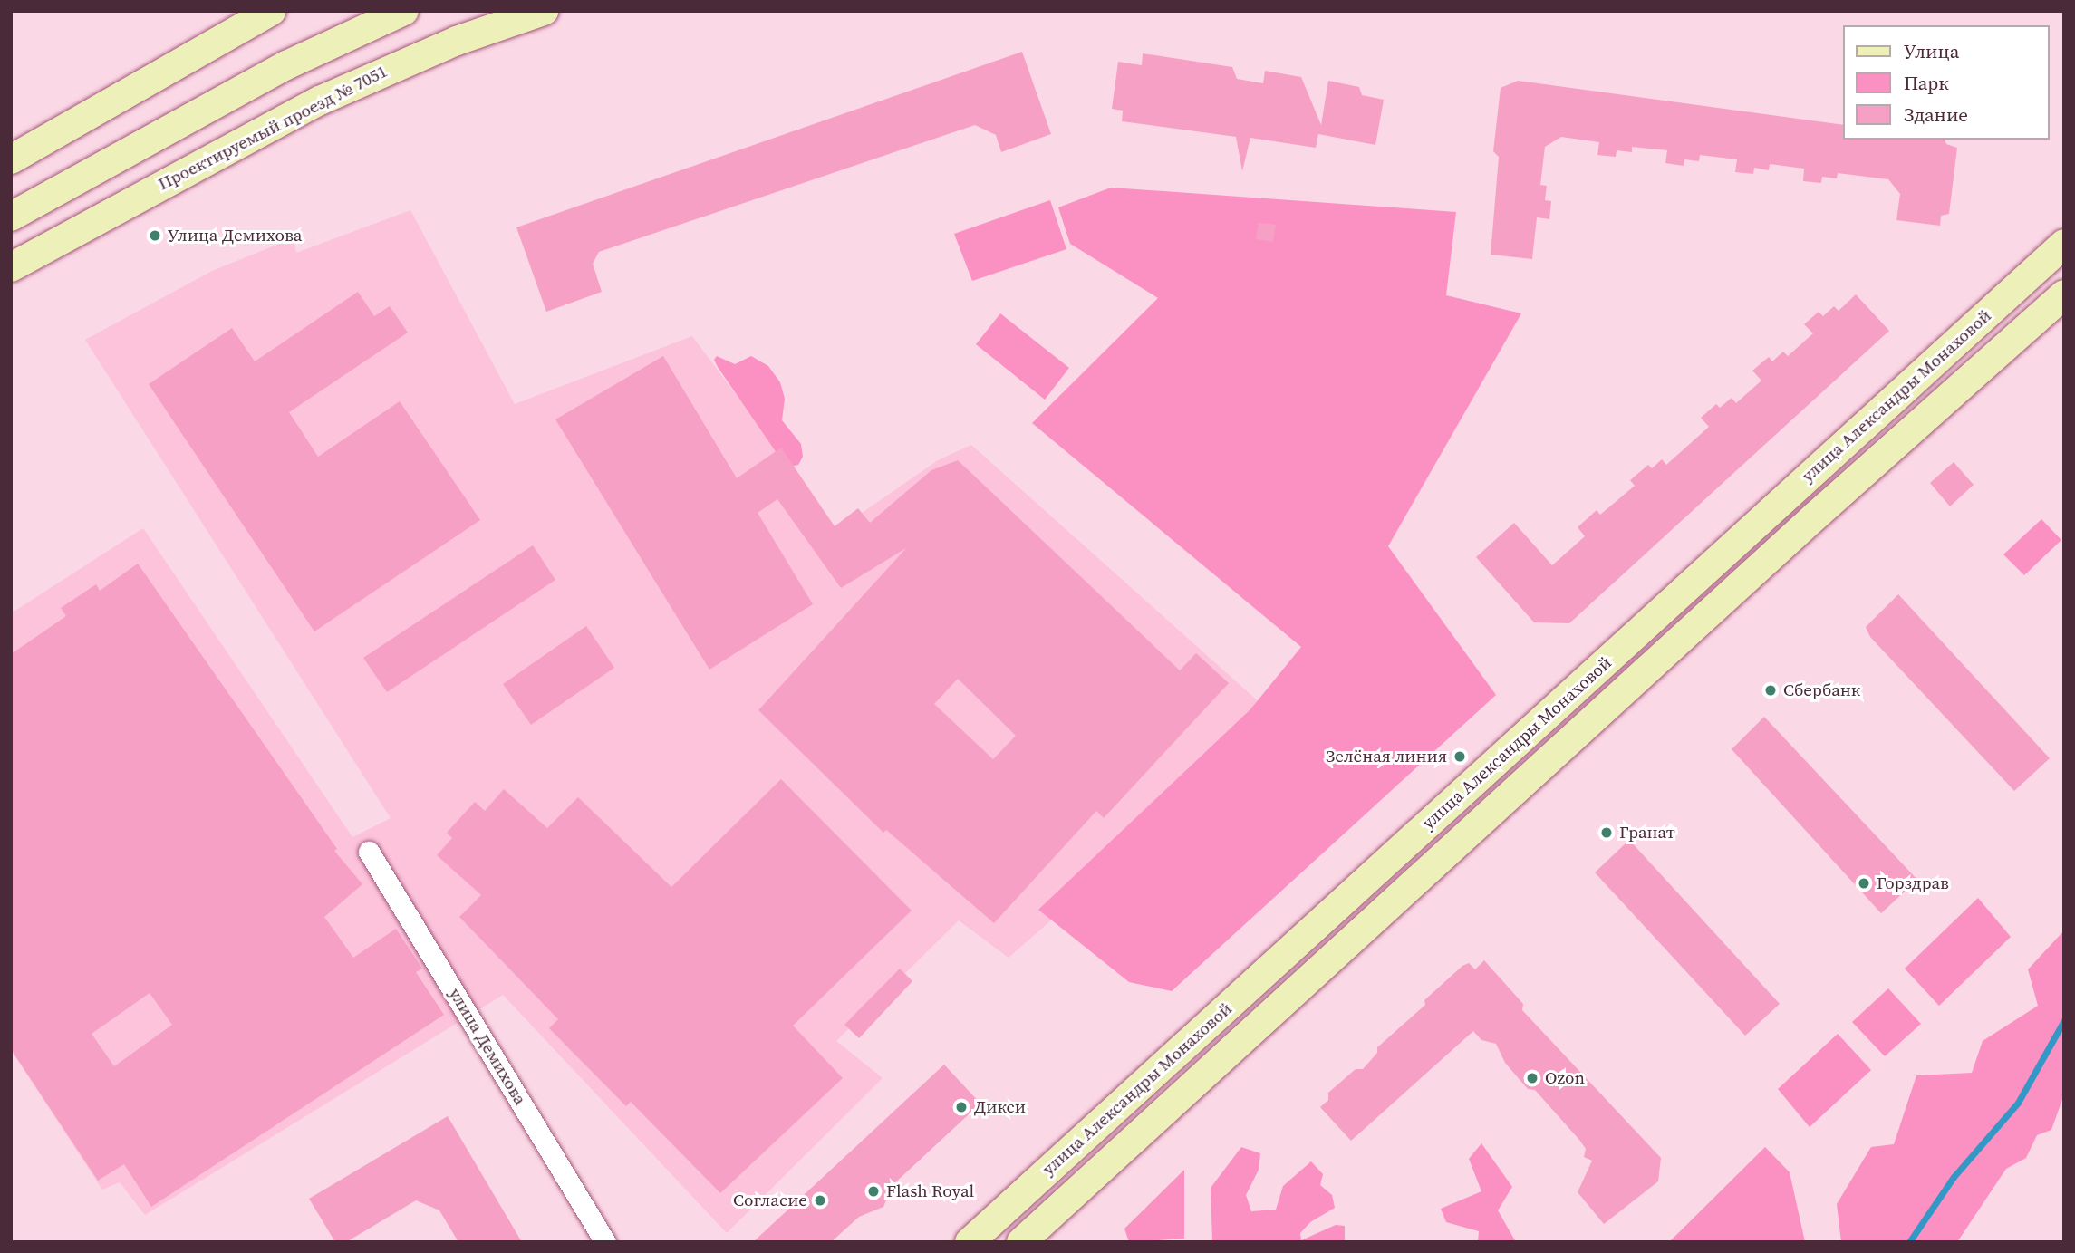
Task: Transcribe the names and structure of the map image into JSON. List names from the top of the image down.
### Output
{
  "streets": {
    "main road": ["Проектируемый проезд № 7051", "улица Александры Монаховой"],
    "street": ["улица Демихова"]
  },
  "places": [
    "Улица Демихова",
    "Сбербанк",
    "Зелёная линия",
    "Гранат",
    "Горздрав",
    "Ozon",
    "Дикси",
    "Flash Royal",
    "Согласие"
  ],
  "legend": ["Улица", "Парк", "Здание"]
}
